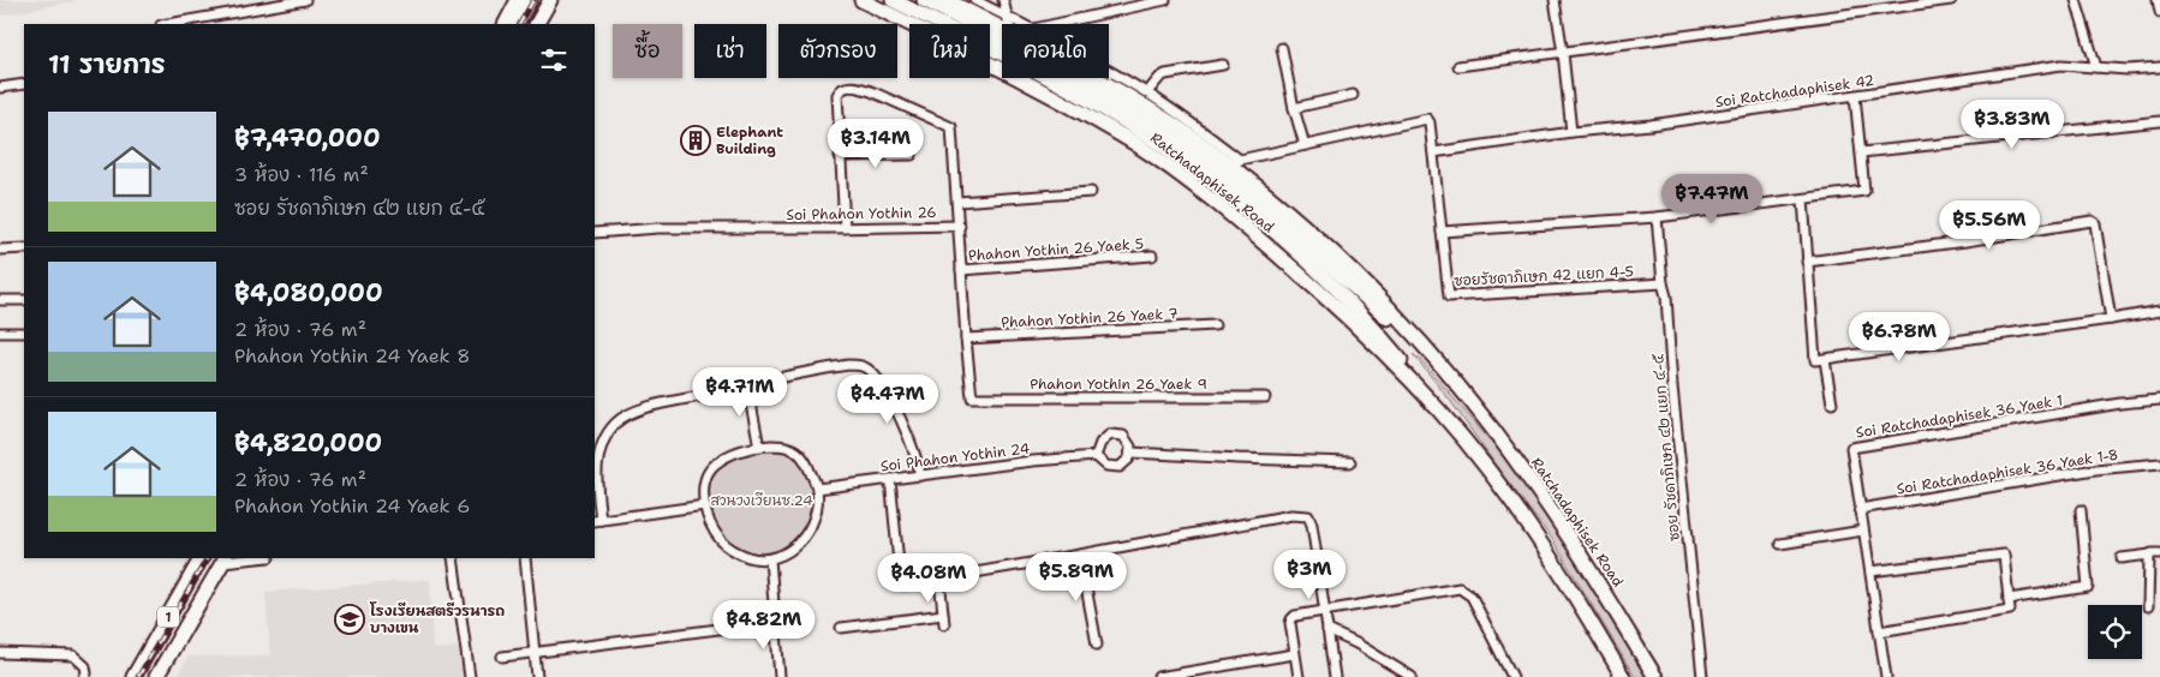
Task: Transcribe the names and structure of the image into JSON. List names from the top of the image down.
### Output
{
  "streets": {
    "main road": ["Ratchadaphisek Road", "1"],
    "street": [
      "Soi Ratchadaphisek 42",
      "Soi Phahon Yothin 26",
      "Phahon Yothin 26 Yaek 5",
      "ซอยรัชดาภิเษก 42 แยก 4-5",
      "Phahon Yothin 26 Yaek 7",
      "Phahon Yothin 26 Yaek 9",
      "Soi Ratchadaphisek 36 Yaek 1",
      "ซอย รัชดาภิเษก ๔๒ แยก ๔-๕",
      "Soi Phahon Yothin 24",
      "Soi Ratchadaphisek 36 Yaek 1-8"
    ]
  },
  "crossings": [
    ["Soi Ratchadaphisek 42", "ซอยรัชดาภิเษก 42 แยก 4-5"],
    ["Ratchadaphisek Road", "ซอยรัชดาภิเษก 42 แยก 4-5"],
    ["ซอยรัชดาภิเษก 42 แยก 4-5", "ซอย รัชดาภิเษก ๔๒ แยก ๔-๕"],
    ["Phahon Yothin 26 Yaek 7", "Phahon Yothin 26 Yaek 9"],
    ["Soi Ratchadaphisek 36 Yaek 1", "Soi Ratchadaphisek 36 Yaek 1-8"]
  ],
  "parks": ["สวนวงเวียนซ.24"],
  "places": {
    "building": ["Elephant Building"],
    "school or university": ["โรงเรียนสตรีวรนารถ บางเขน"]
  },
  "page": {
    "chip": [
      "ซื้อ",
      "เช่า",
      "ตัวกรอง",
      "ใหม่",
      "คอนโด"
    ],
    "heading": "11 รายการ",
    "list": [
      {
        "name": "฿7,470,000",
        "note": "3 ห้อง · 116 m² · ซอย รัชดาภิเษก ๔๒ แยก ๔-๕"
      },
      {
        "name": "฿4,080,000",
        "note": "2 ห้อง · 76 m² · Phahon Yothin 24 Yaek 8"
      },
      {
        "name": "฿4,820,000",
        "note": "2 ห้อง · 76 m² · Phahon Yothin 24 Yaek 6"
      }
    ],
    "price": [
      "฿3.83M",
      "฿3.14M",
      "฿7.47M",
      "฿5.56M",
      "฿6.78M",
      "฿4.71M",
      "฿4.47M",
      "฿3M",
      "฿5.89M",
      "฿4.08M",
      "฿4.82M"
    ]
  }
}
